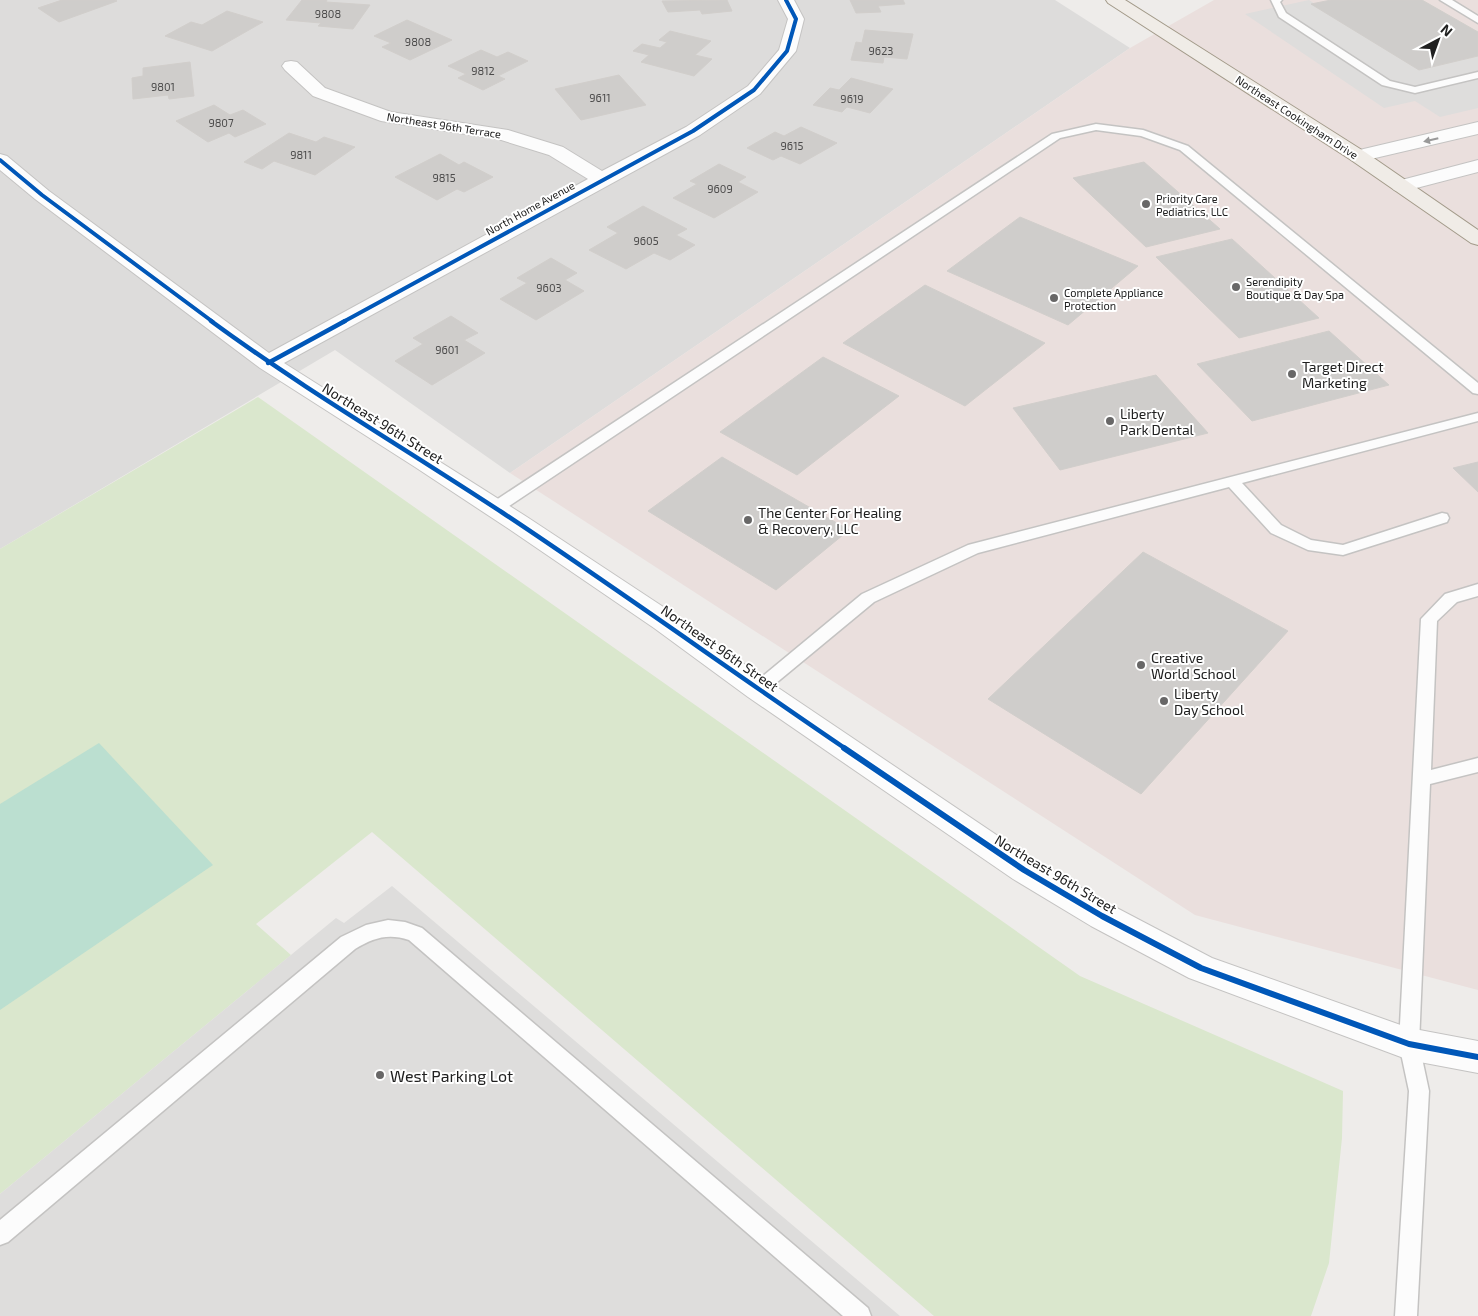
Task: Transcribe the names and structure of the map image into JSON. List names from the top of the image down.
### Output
{
  "streets": {
    "main road": ["Northeast Cookingham Drive"],
    "street": ["Northeast 96th Terrace", "North Home Avenue", "Northeast 96th Street"]
  },
  "crossings": [
    ["Northeast 96th Terrace", "North Home Avenue"],
    ["North Home Avenue", "Northeast 96th Street"]
  ],
  "places": [
    "Priority Care Pediatrics, LLC",
    "Serendipity Boutique & Day Spa",
    "Complete Appliance Protection",
    "Target Direct Marketing",
    "Liberty Park Dental",
    "The Center For Healing & Recovery, LLC",
    "Creative World School",
    "Liberty Day School",
    "West Parking Lot"
  ],
  "house_numbers": [
    "9808",
    "9808",
    "9623",
    "9812",
    "9801",
    "9611",
    "9619",
    "9807",
    "9615",
    "9811",
    "9815",
    "9609",
    "9605",
    "9603",
    "9601"
  ],
  "north": "top right"
}
